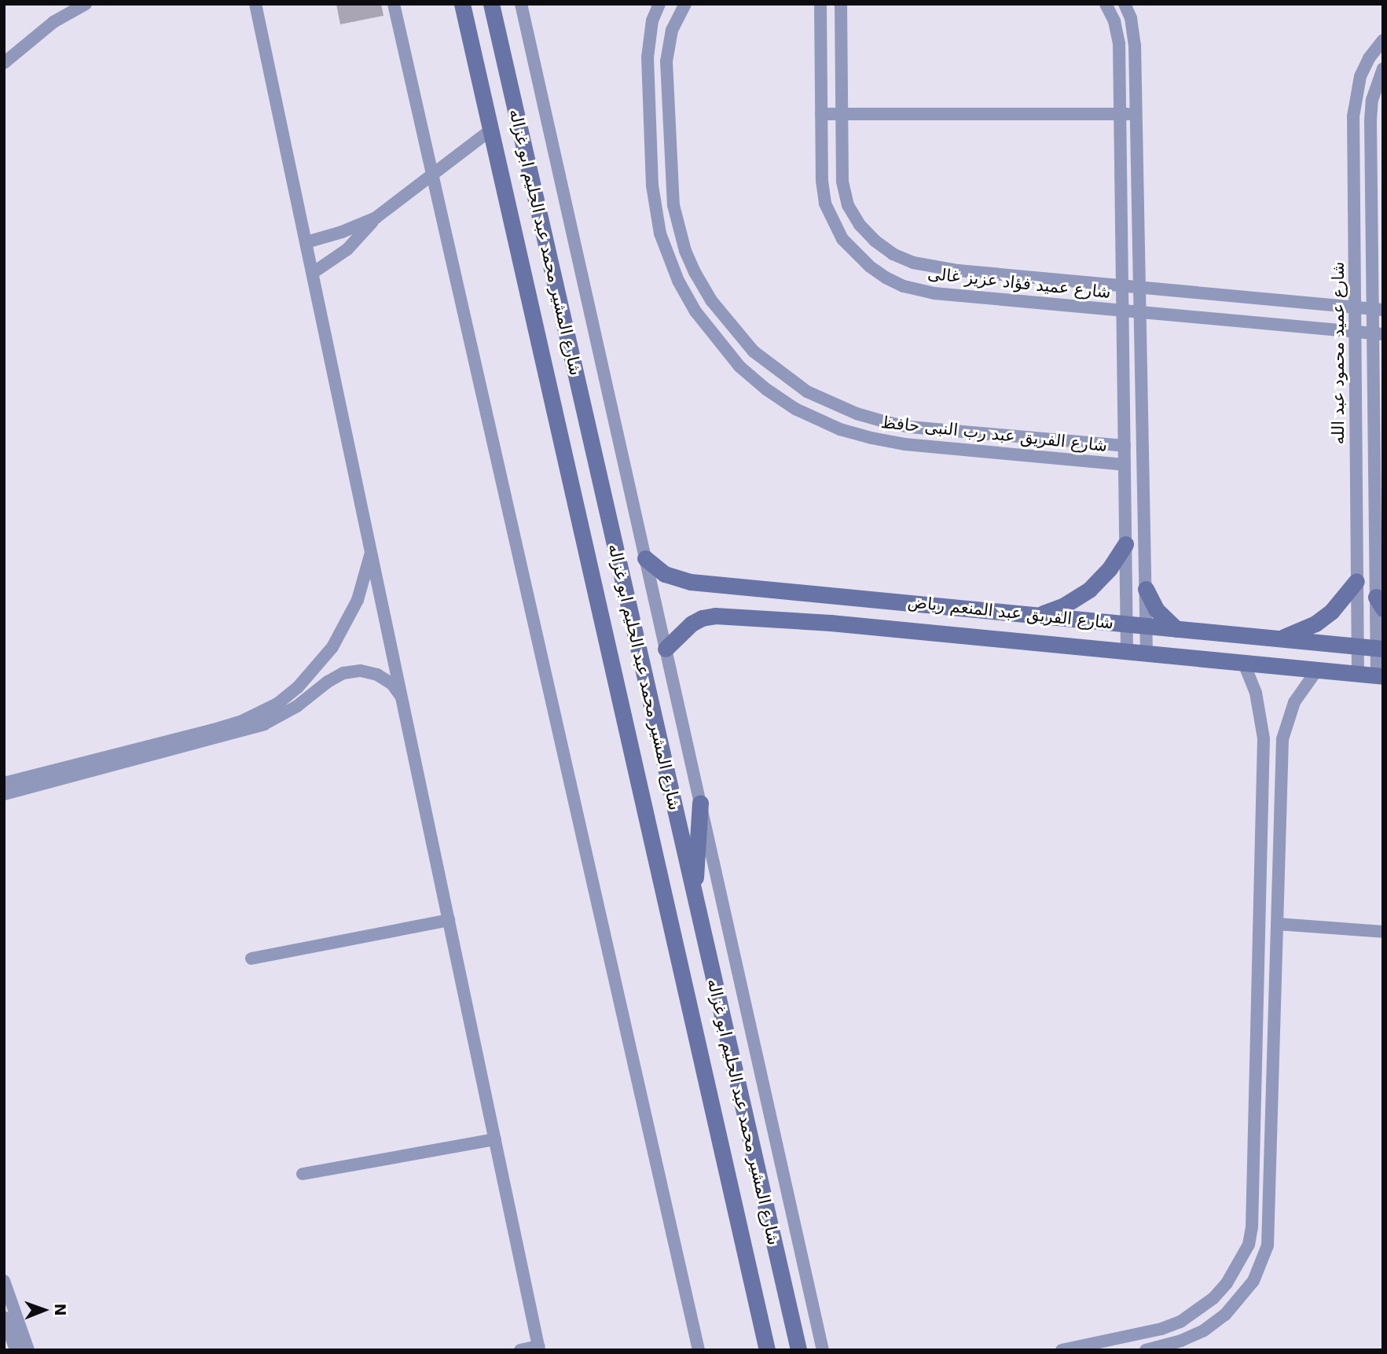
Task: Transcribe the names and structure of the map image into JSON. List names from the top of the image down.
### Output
{
  "streets": {
    "street": [
      "شارع المشير محمد عبد الحليم ابو غزاله",
      "شارع عميد فؤاد عزيز غالى",
      "شارع عميد محمود عبد الله",
      "شارع الفريق عبد رب النبى حافظ",
      "شارع الفريق عبد المنعم رياض"
    ]
  },
  "crossings": [
    ["شارع عميد فؤاد عزيز غالى", "شارع عميد محمود عبد الله"],
    ["شارع عميد فؤاد عزيز غالى", "شارع الفريق عبد رب النبى حافظ"],
    ["شارع عميد محمود عبد الله", "شارع الفريق عبد المنعم رياض"],
    ["شارع الفريق عبد رب النبى حافظ", "شارع الفريق عبد المنعم رياض"]
  ],
  "north": "right"
}
